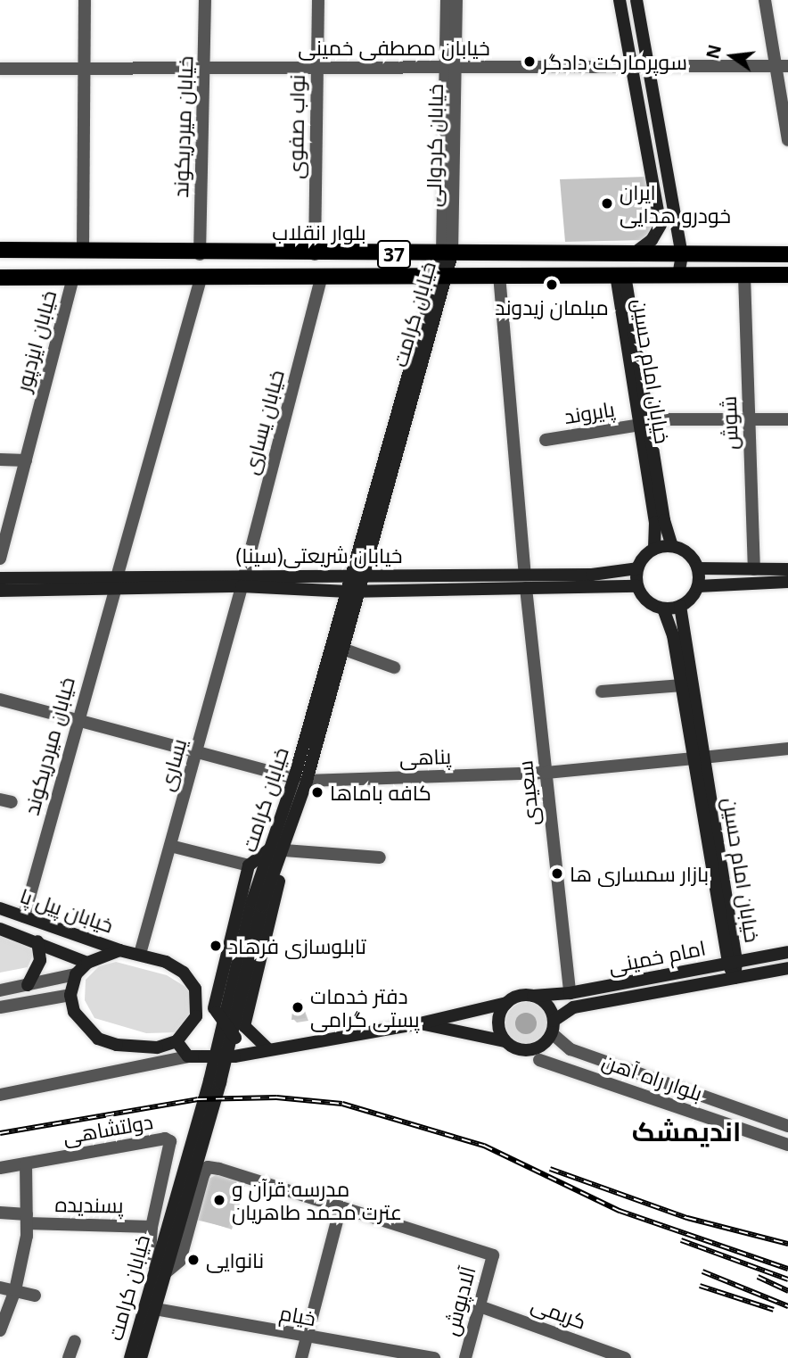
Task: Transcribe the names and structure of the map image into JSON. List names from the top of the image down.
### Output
{
  "streets": {
    "main road": [
      "بلوار انقلاب",
      "37",
      "خیابان کرامت",
      "خیابان امام حسین",
      "خیابان شریعتی(سینا)",
      "خیابان پیل پا",
      "امام خمینی"
    ],
    "street": [
      "خیابان مصطفی خمینی",
      "خیابان میردریکوند",
      "نواب صفوی",
      "خیابان کردوالی",
      "خیابان ایزدپور",
      "پایروند",
      "خیابان یساری",
      "شوش",
      "پناهی",
      "یساری",
      "سعیدی",
      "بلوار راه آهن",
      "دولتشاهی",
      "پسندیده",
      "آلادپوش",
      "کریمی",
      "خیام"
    ]
  },
  "crossings": [
    ["خیابان مصطفی خمینی", "خیابان میردریکوند"],
    ["خیابان مصطفی خمینی", "نواب صفوی"],
    ["خیابان مصطفی خمینی", "خیابان کردوالی"],
    ["خیابان میردریکوند", "بلوار انقلاب"],
    ["خیابان میردریکوند", "37"],
    ["خیابان میردریکوند", "خیابان شریعتی(سینا)"],
    ["خیابان میردریکوند", "پناهی"],
    ["خیابان میردریکوند", "خیابان پیل پا"],
    ["نواب صفوی", "بلوار انقلاب"],
    ["خیابان کردوالی", "بلوار انقلاب"],
    ["خیابان کردوالی", "خیابان کرامت"],
    ["بلوار انقلاب", "خیابان کرامت"],
    ["37", "خیابان کرامت"],
    ["37", "خیابان ایزدپور"],
    ["37", "خیابان امام حسین"],
    ["37", "خیابان یساری"],
    ["37", "شوش"],
    ["37", "سعیدی"],
    ["خیابان کرامت", "خیابان شریعتی(سینا)"],
    ["خیابان کرامت", "پناهی"],
    ["خیابان کرامت", "دولتشاهی"],
    ["خیابان کرامت", "خیام"],
    ["خیابان امام حسین", "پایروند"],
    ["خیابان امام حسین", "خیابان شریعتی(سینا)"],
    ["خیابان امام حسین", "پناهی"],
    ["خیابان امام حسین", "امام خمینی"],
    ["پایروند", "شوش"],
    ["خیابان یساری", "خیابان شریعتی(سینا)"],
    ["خیابان یساری", "یساری"],
    ["خیابان شریعتی(سینا)", "یساری"],
    ["خیابان شریعتی(سینا)", "سعیدی"],
    ["پناهی", "یساری"],
    ["پناهی", "سعیدی"],
    ["یساری", "خیابان پیل پا"],
    ["سعیدی", "امام خمینی"],
    ["امام خمینی", "بلوار راه آهن"],
    ["دولتشاهی", "پسندیده"],
    ["آلادپوش", "کریمی"]
  ],
  "districts": ["اندیمشک"],
  "places": [
    "سوپرمارکت دادگر",
    "ایران خودرو هدایی",
    "مبلمان زیدوند",
    "کافه باماها",
    "بازار سمساری ها",
    "تابلوسازی فرهاد",
    "دفتر خدمات پستی گرامی",
    "مدرسه قرآن و عترت محمد طاهریان",
    "نانوایی"
  ],
  "north": "left"
}
